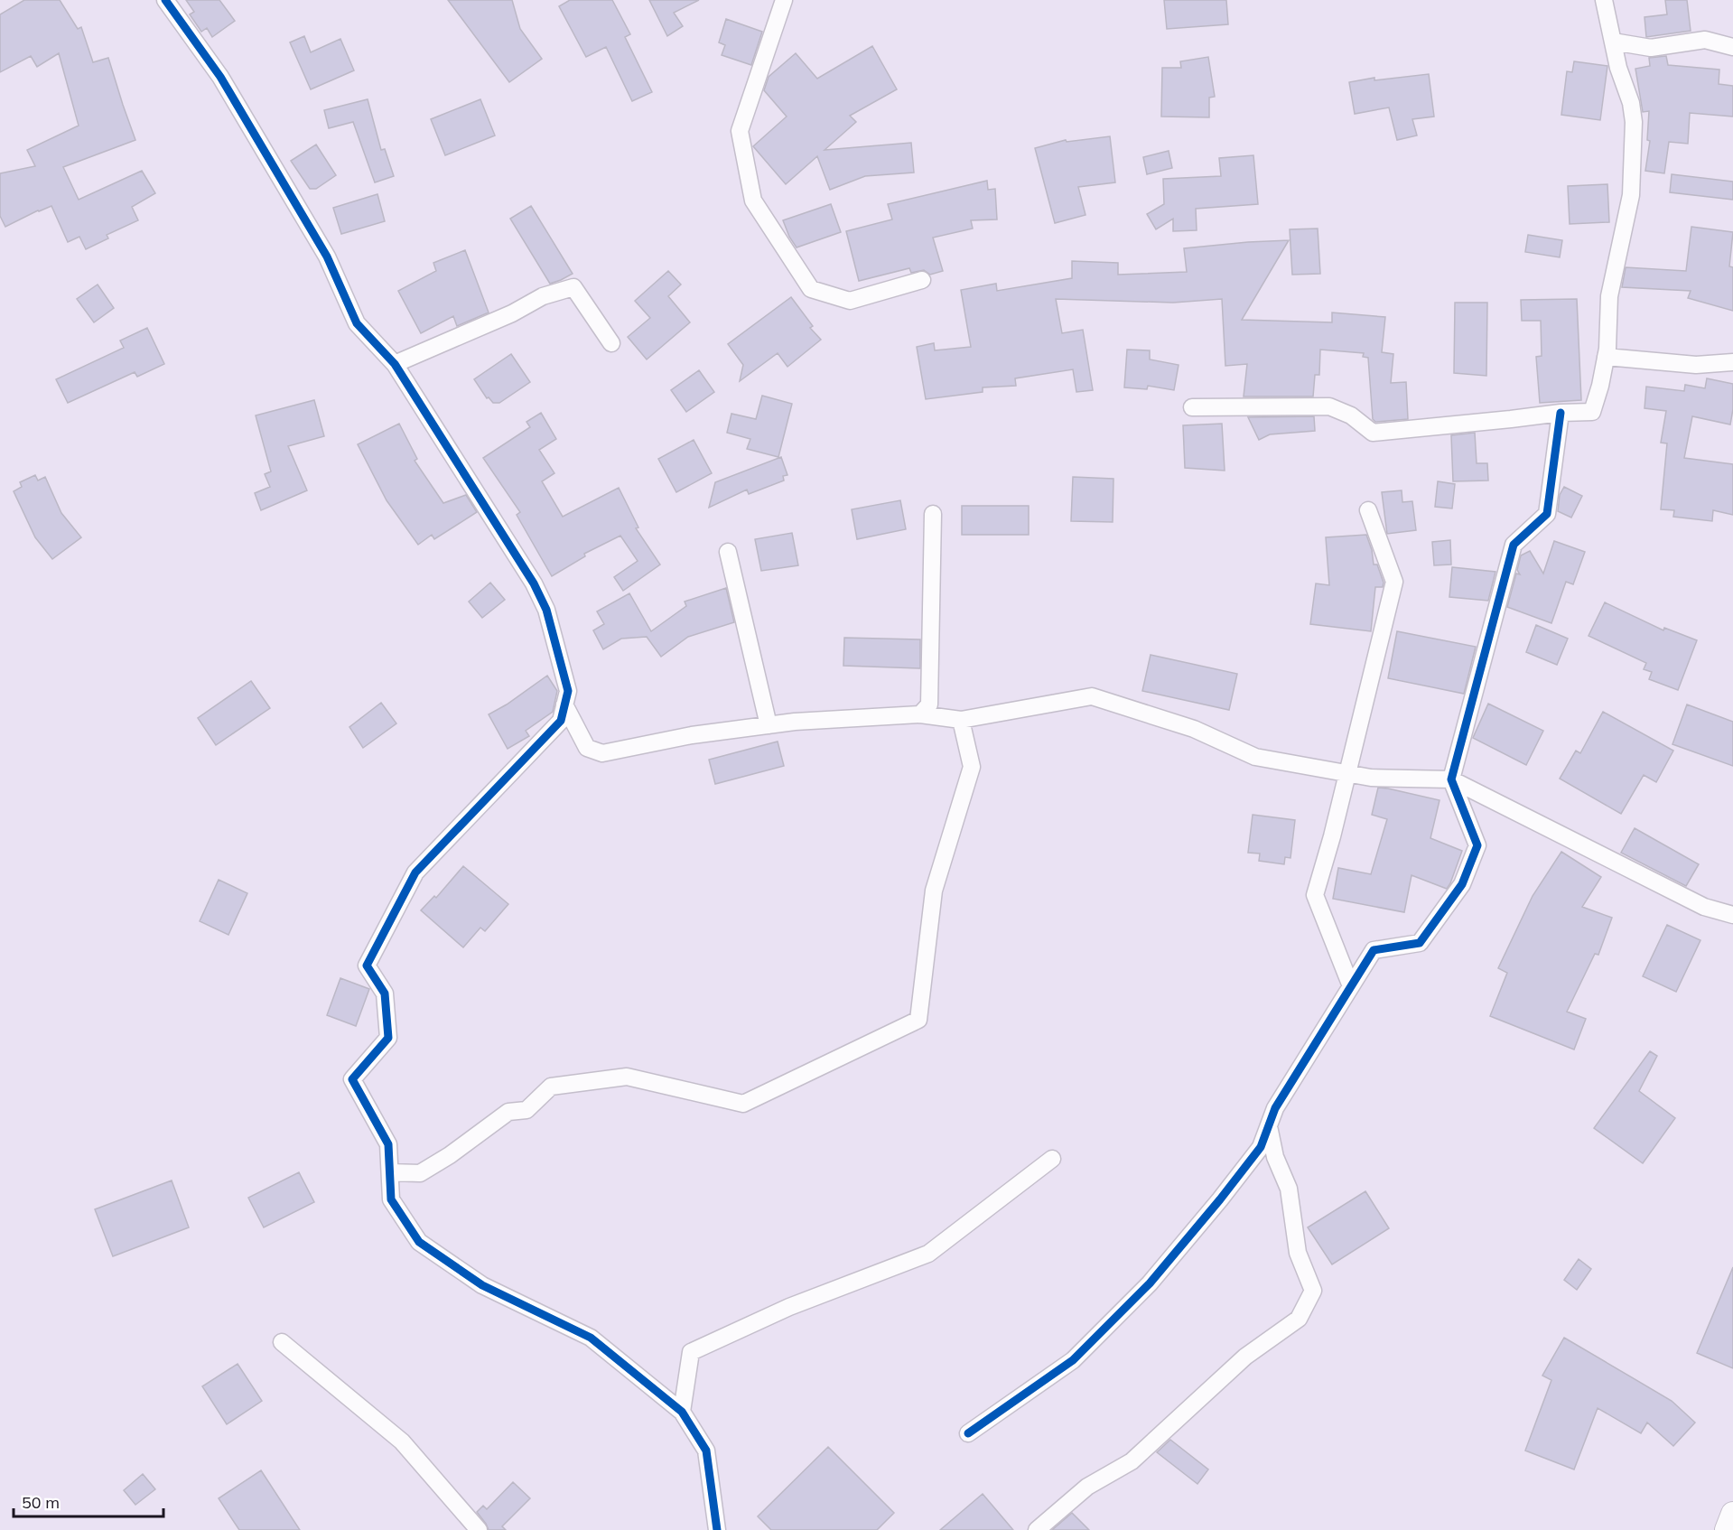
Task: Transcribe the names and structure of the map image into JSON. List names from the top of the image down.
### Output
{
  "scale_bar": "50 m"
}
